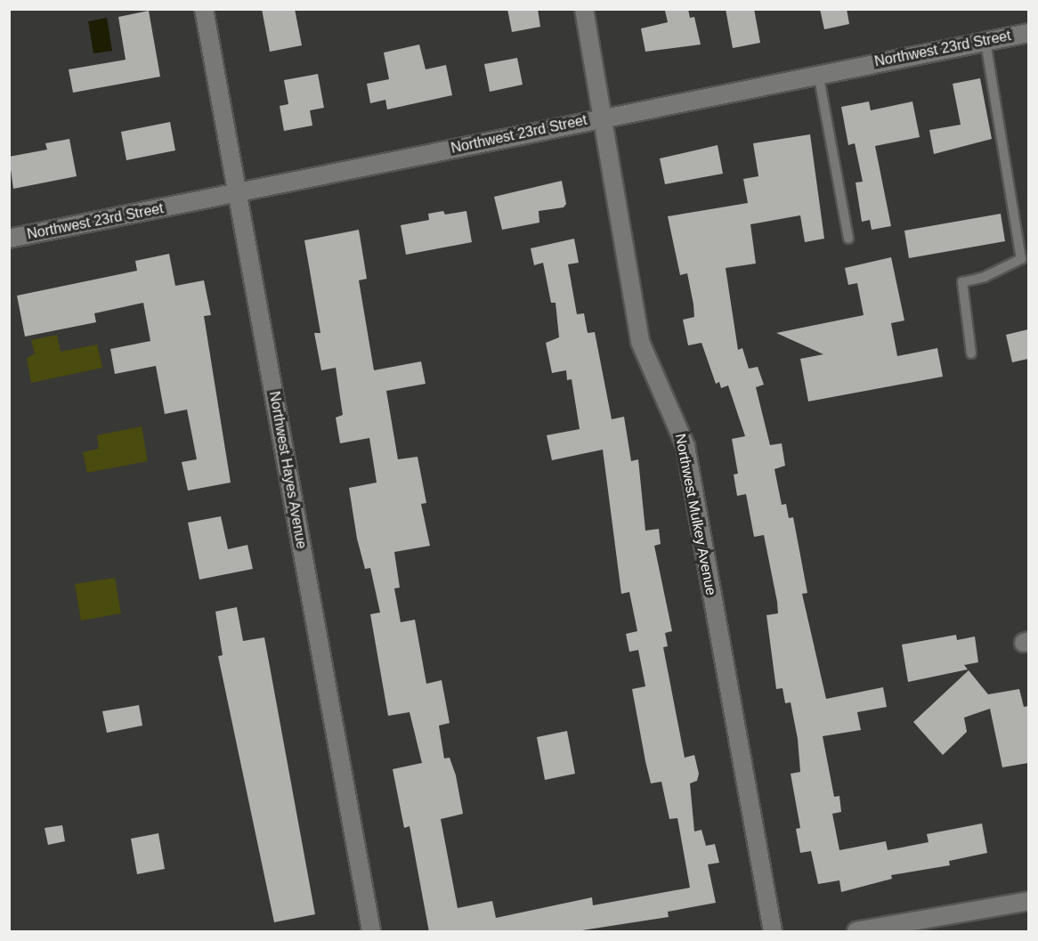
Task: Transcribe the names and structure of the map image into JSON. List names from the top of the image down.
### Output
{
  "streets": {
    "street": ["Northwest 23rd Street", "Northwest Hayes Avenue", "Northwest Mulkey Avenue"]
  },
  "crossings": [
    ["Northwest 23rd Street", "Northwest Hayes Avenue"],
    ["Northwest 23rd Street", "Northwest Mulkey Avenue"]
  ]
}
